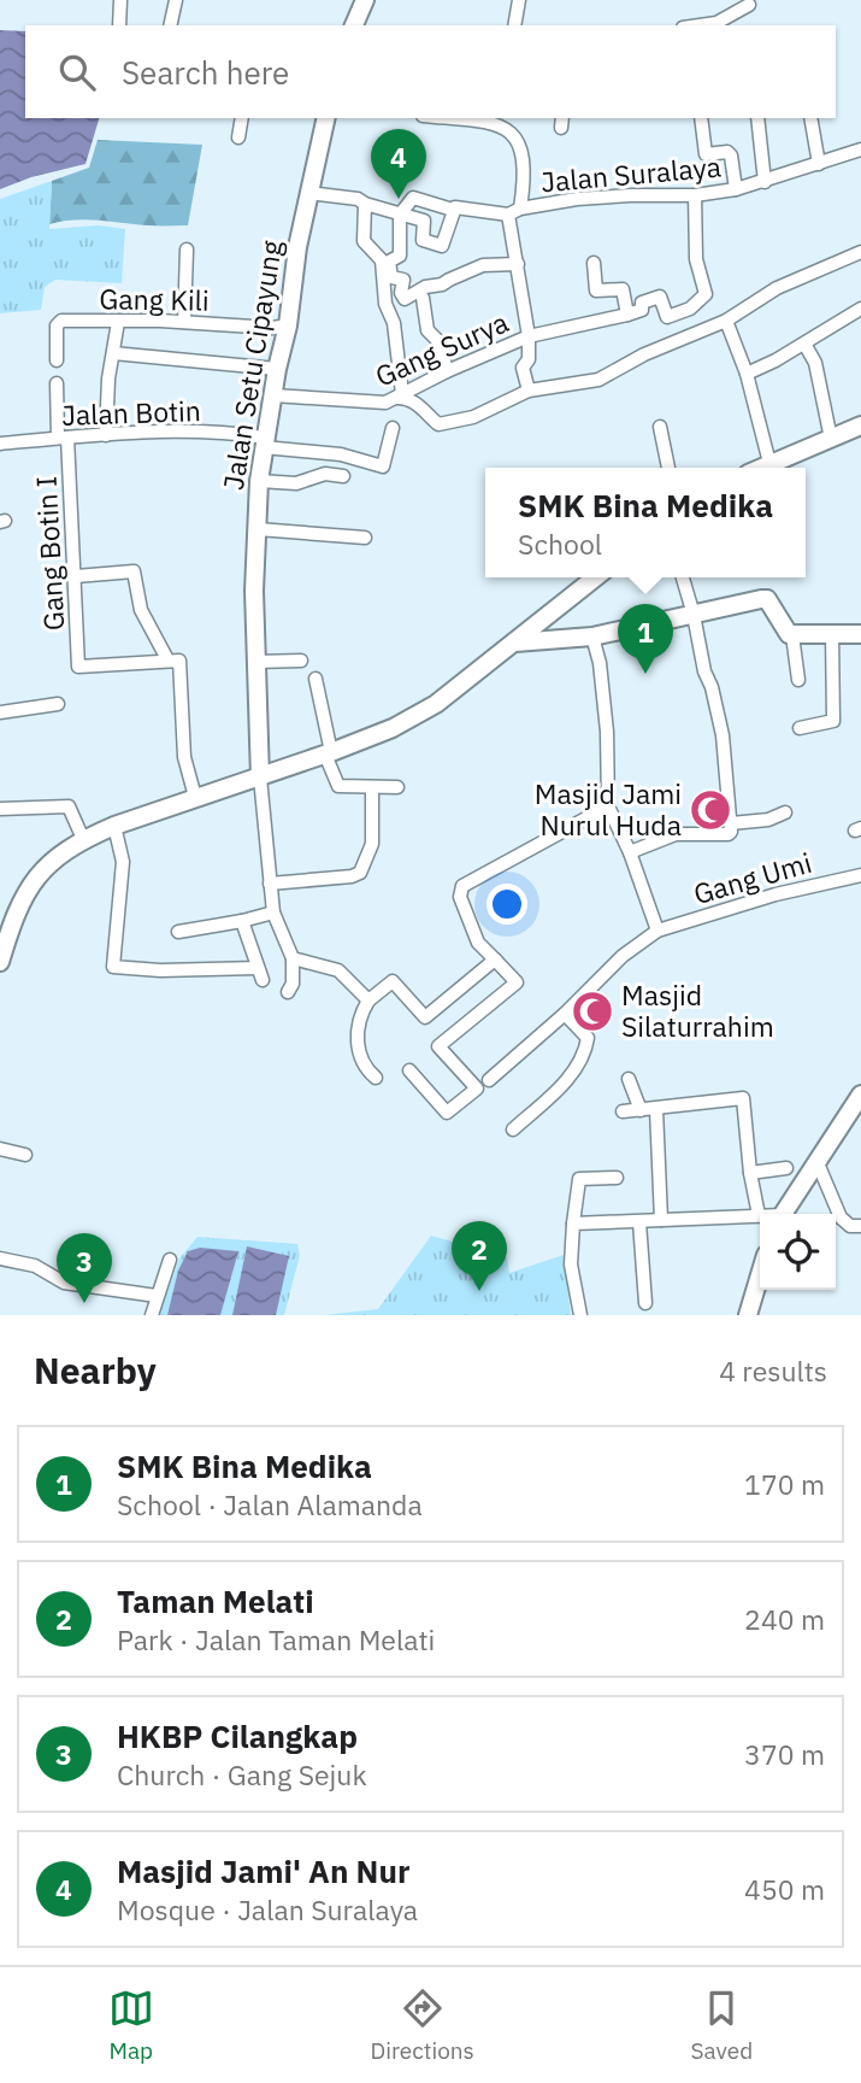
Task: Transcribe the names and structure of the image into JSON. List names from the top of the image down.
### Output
{
  "streets": {
    "street": [
      "Jalan Suralaya",
      "Gang Kili",
      "Gang Surya",
      "Jalan Setu Cipayung",
      "Jalan Botin",
      "Gang Botin I",
      "Gang Umi"
    ]
  },
  "crossings": [
    ["Jalan Suralaya", "Gang Surya"],
    ["Gang Kili", "Jalan Setu Cipayung"],
    ["Gang Surya", "Jalan Setu Cipayung"],
    ["Jalan Setu Cipayung", "Jalan Botin"],
    ["Jalan Botin", "Gang Botin I"]
  ],
  "places": {
    "mosque": ["Masjid Jami Nurul Huda", "Masjid Silaturrahim"]
  },
  "page": {
    "search": "Search here",
    "pins": [
      "4",
      "1",
      "2",
      "3"
    ],
    "popup": ["SMK Bina Medika", "School"],
    "heading": ["Nearby", "4 results"],
    "list": [
      {
        "mark": "1",
        "name": "SMK Bina Medika",
        "note": "School · Jalan Alamanda",
        "value": "170 m"
      },
      {
        "mark": "2",
        "name": "Taman Melati",
        "note": "Park · Jalan Taman Melati",
        "value": "240 m"
      },
      {
        "mark": "3",
        "name": "HKBP Cilangkap",
        "note": "Church · Gang Sejuk",
        "value": "370 m"
      },
      {
        "mark": "4",
        "name": "Masjid Jami' An Nur",
        "note": "Mosque · Jalan Suralaya",
        "value": "450 m"
      }
    ],
    "nav": ["Map", "Directions", "Saved"]
  }
}
